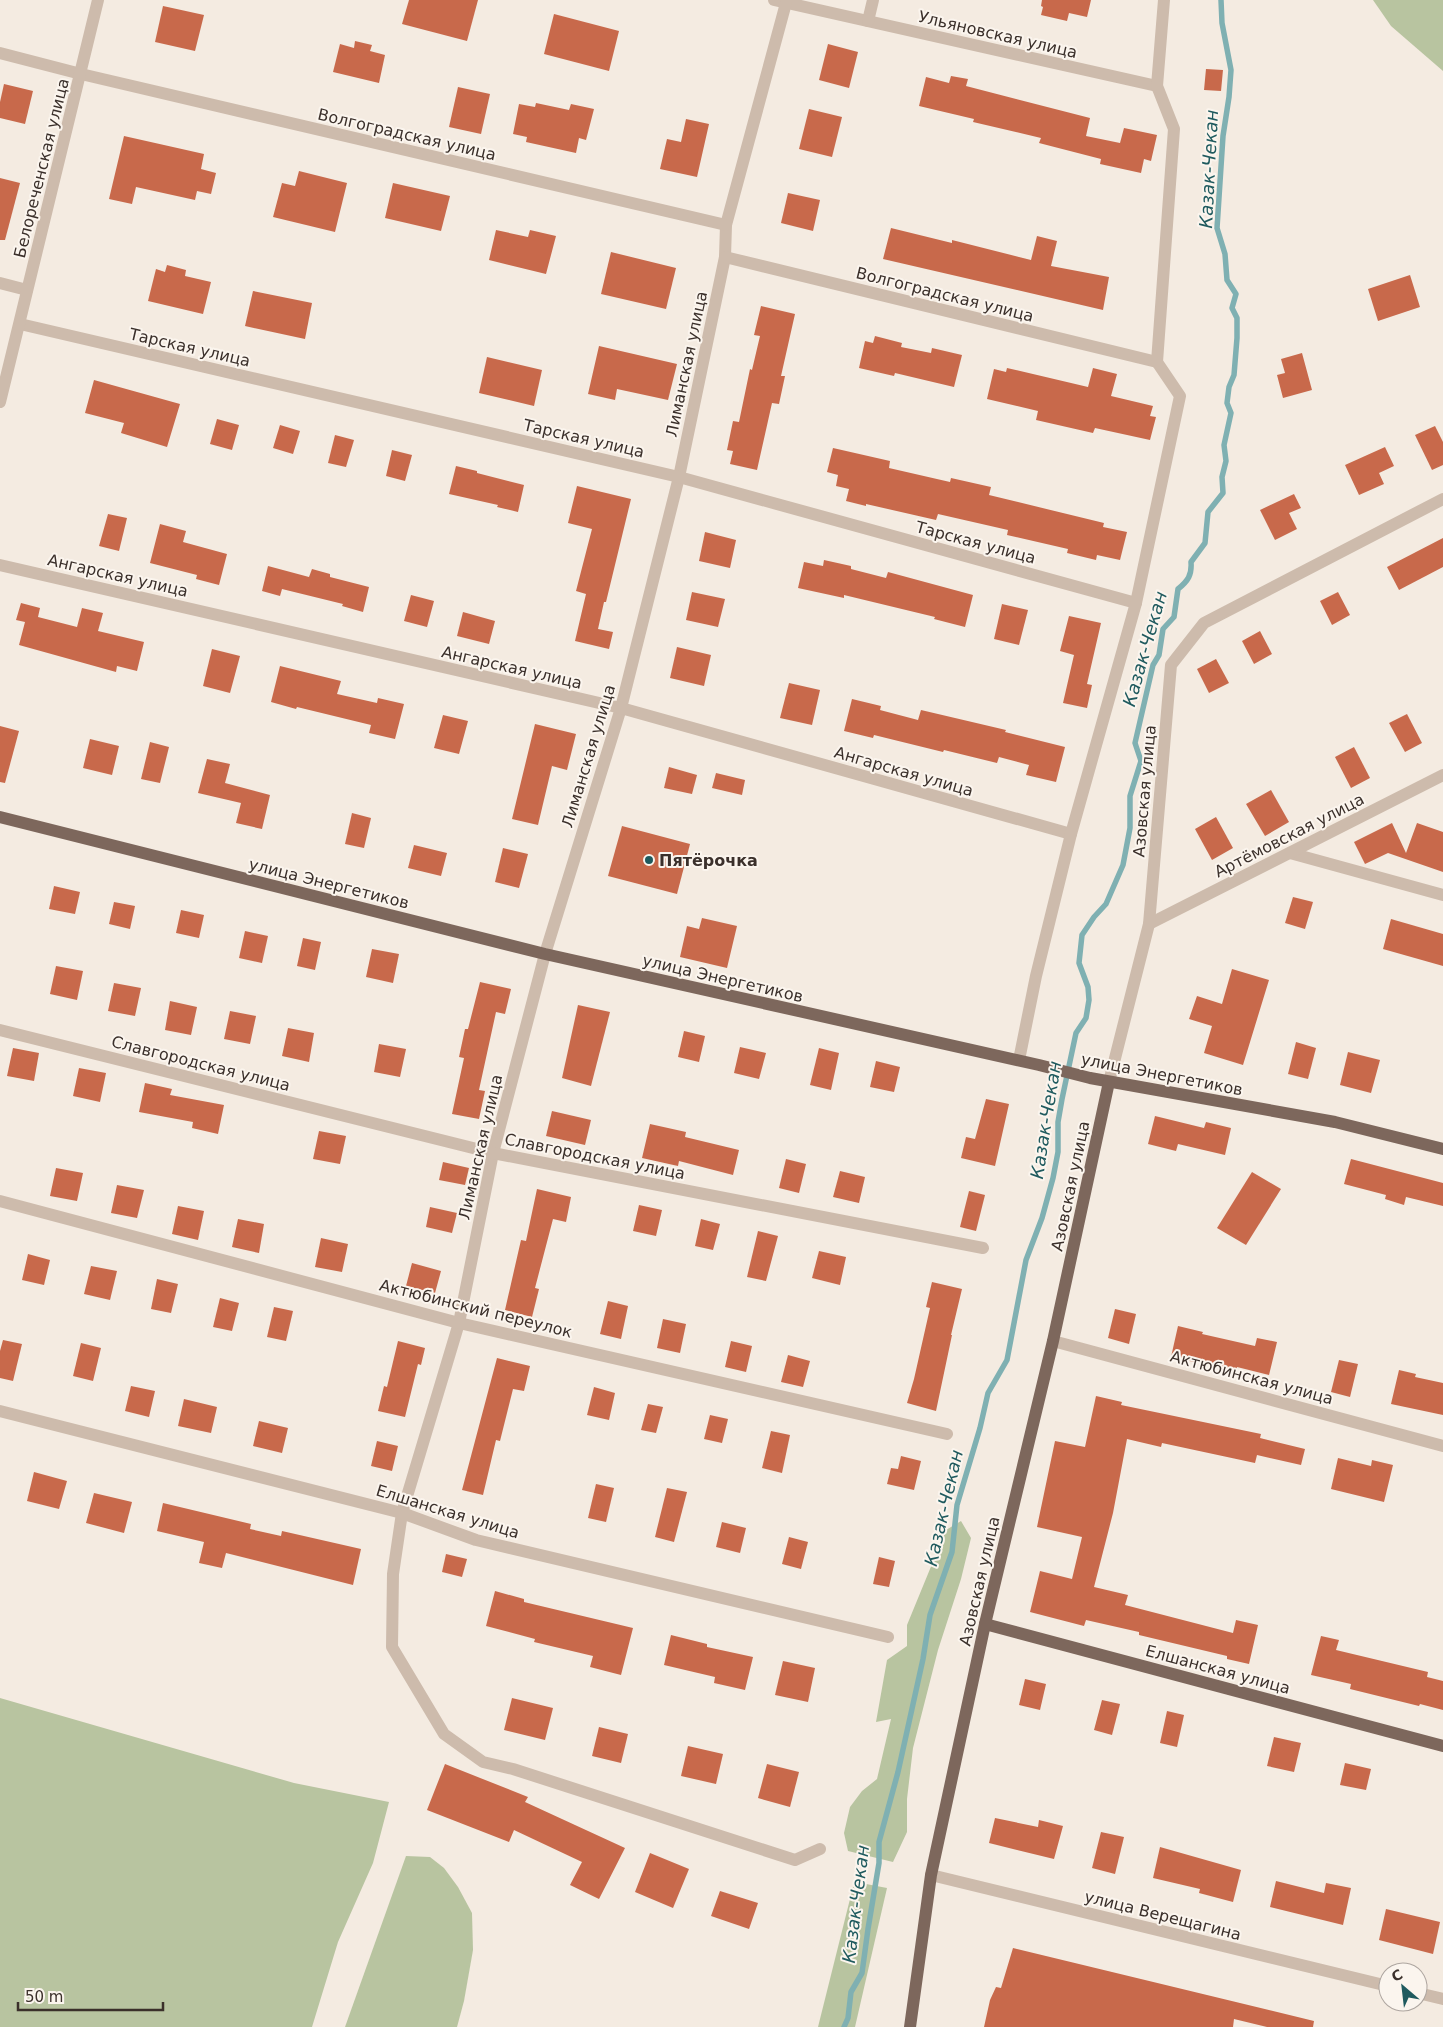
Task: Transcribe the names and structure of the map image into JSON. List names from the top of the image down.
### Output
{
  "streets": {
    "main road": ["Азовская улица", "улица Энергетиков", "Елшанская улица"],
    "street": [
      "Ульяновская улица",
      "Волгоградская улица",
      "Белореченская улица",
      "Тарская улица",
      "Лиманская улица",
      "Ангарская улица",
      "Артёмовская улица",
      "Славгородская улица",
      "Актюбинский переулок",
      "Актюбинская улица",
      "улица Верещагина"
    ]
  },
  "crossings": [
    ["Ульяновская улица", "Лиманская улица"],
    ["Волгоградская улица", "Белореченская улица"],
    ["Волгоградская улица", "Лиманская улица"],
    ["Белореченская улица", "Тарская улица"],
    ["Тарская улица", "Лиманская улица"],
    ["Лиманская улица", "Ангарская улица"],
    ["Лиманская улица", "улица Энергетиков"],
    ["Лиманская улица", "Славгородская улица"],
    ["Лиманская улица", "Актюбинский переулок"],
    ["Лиманская улица", "Елшанская улица"],
    ["Азовская улица", "Артёмовская улица"],
    ["Азовская улица", "улица Энергетиков"],
    ["Азовская улица", "Актюбинская улица"],
    ["Азовская улица", "Елшанская улица"],
    ["Азовская улица", "улица Верещагина"]
  ],
  "water": ["Казак-Чекан"],
  "places": ["Пятёрочка"],
  "scale_bar": "50 m",
  "north": "top left"
}
